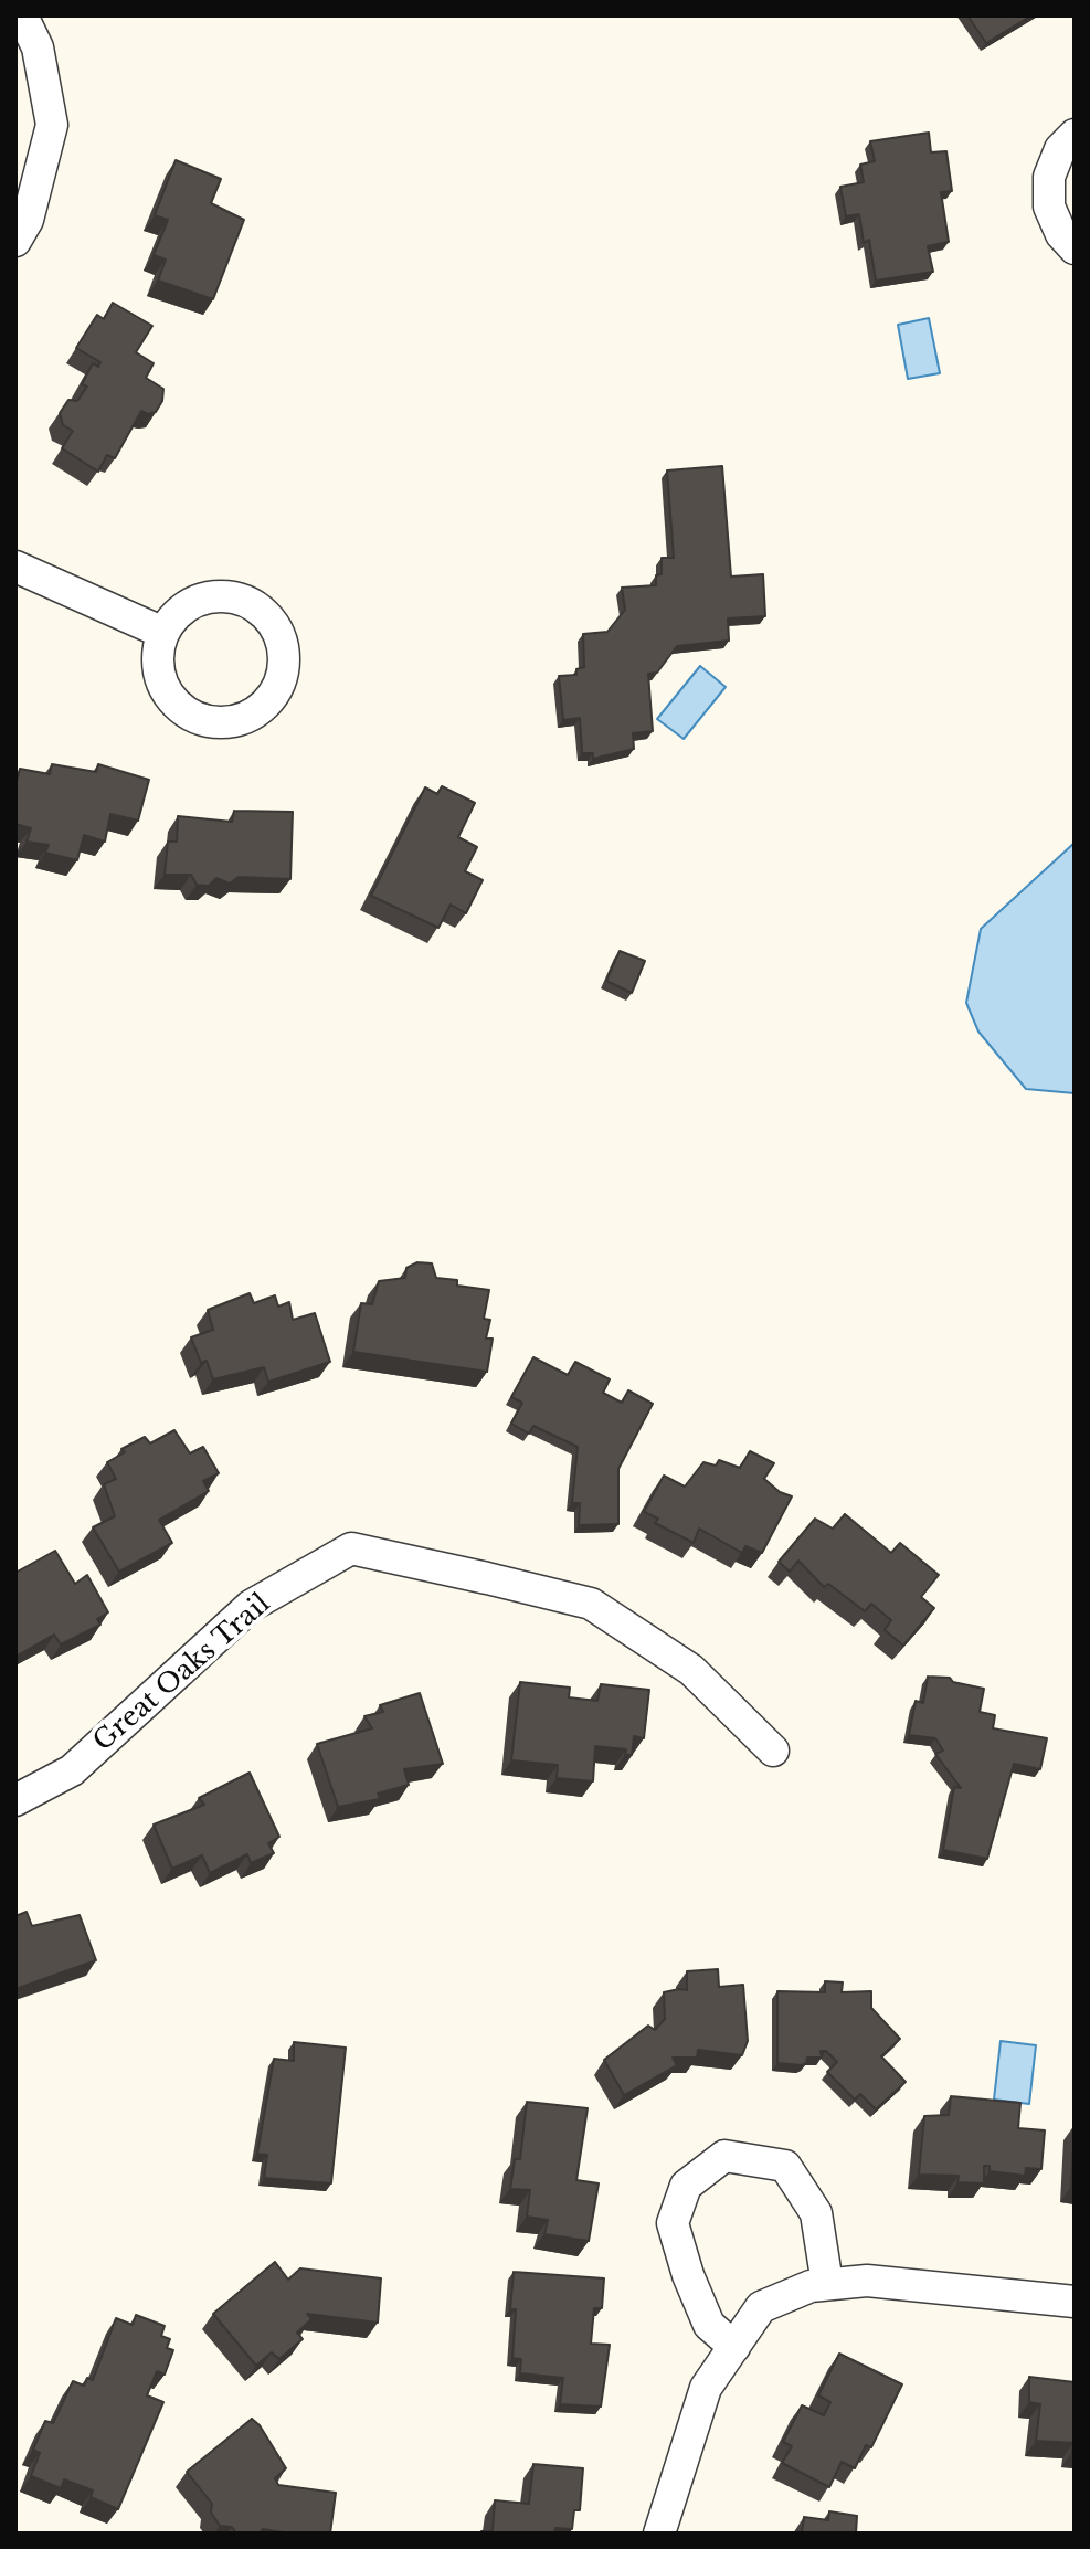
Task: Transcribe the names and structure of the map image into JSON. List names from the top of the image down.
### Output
{
  "streets": {
    "street": ["Great Oaks Trail"]
  }
}
